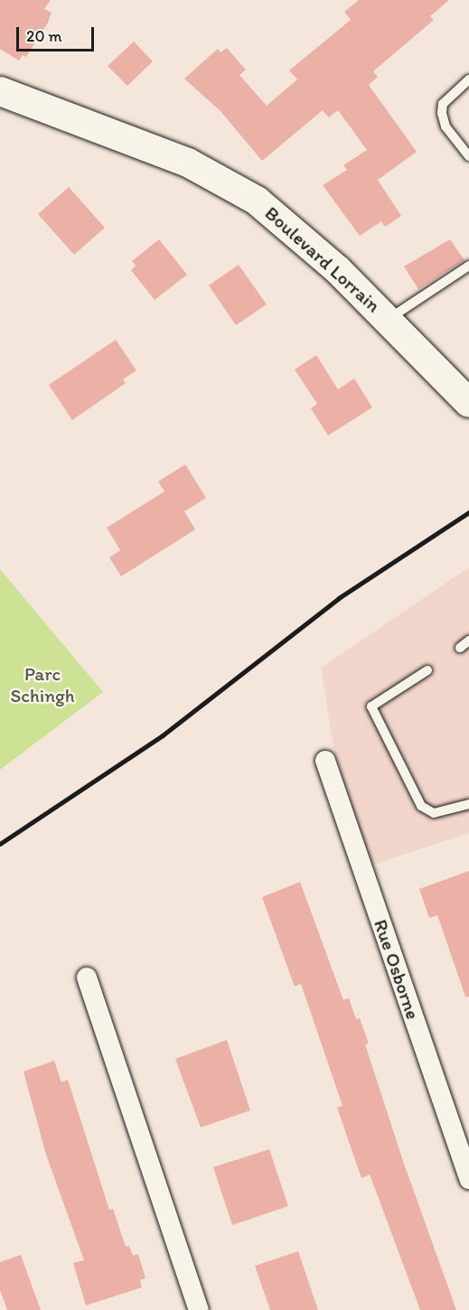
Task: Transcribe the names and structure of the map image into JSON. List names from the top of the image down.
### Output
{
  "streets": {
    "main road": ["Boulevard Lorrain"],
    "street": ["Rue Osborne"]
  },
  "parks": ["Parc Schingh"],
  "scale_bar": "20 m"
}
